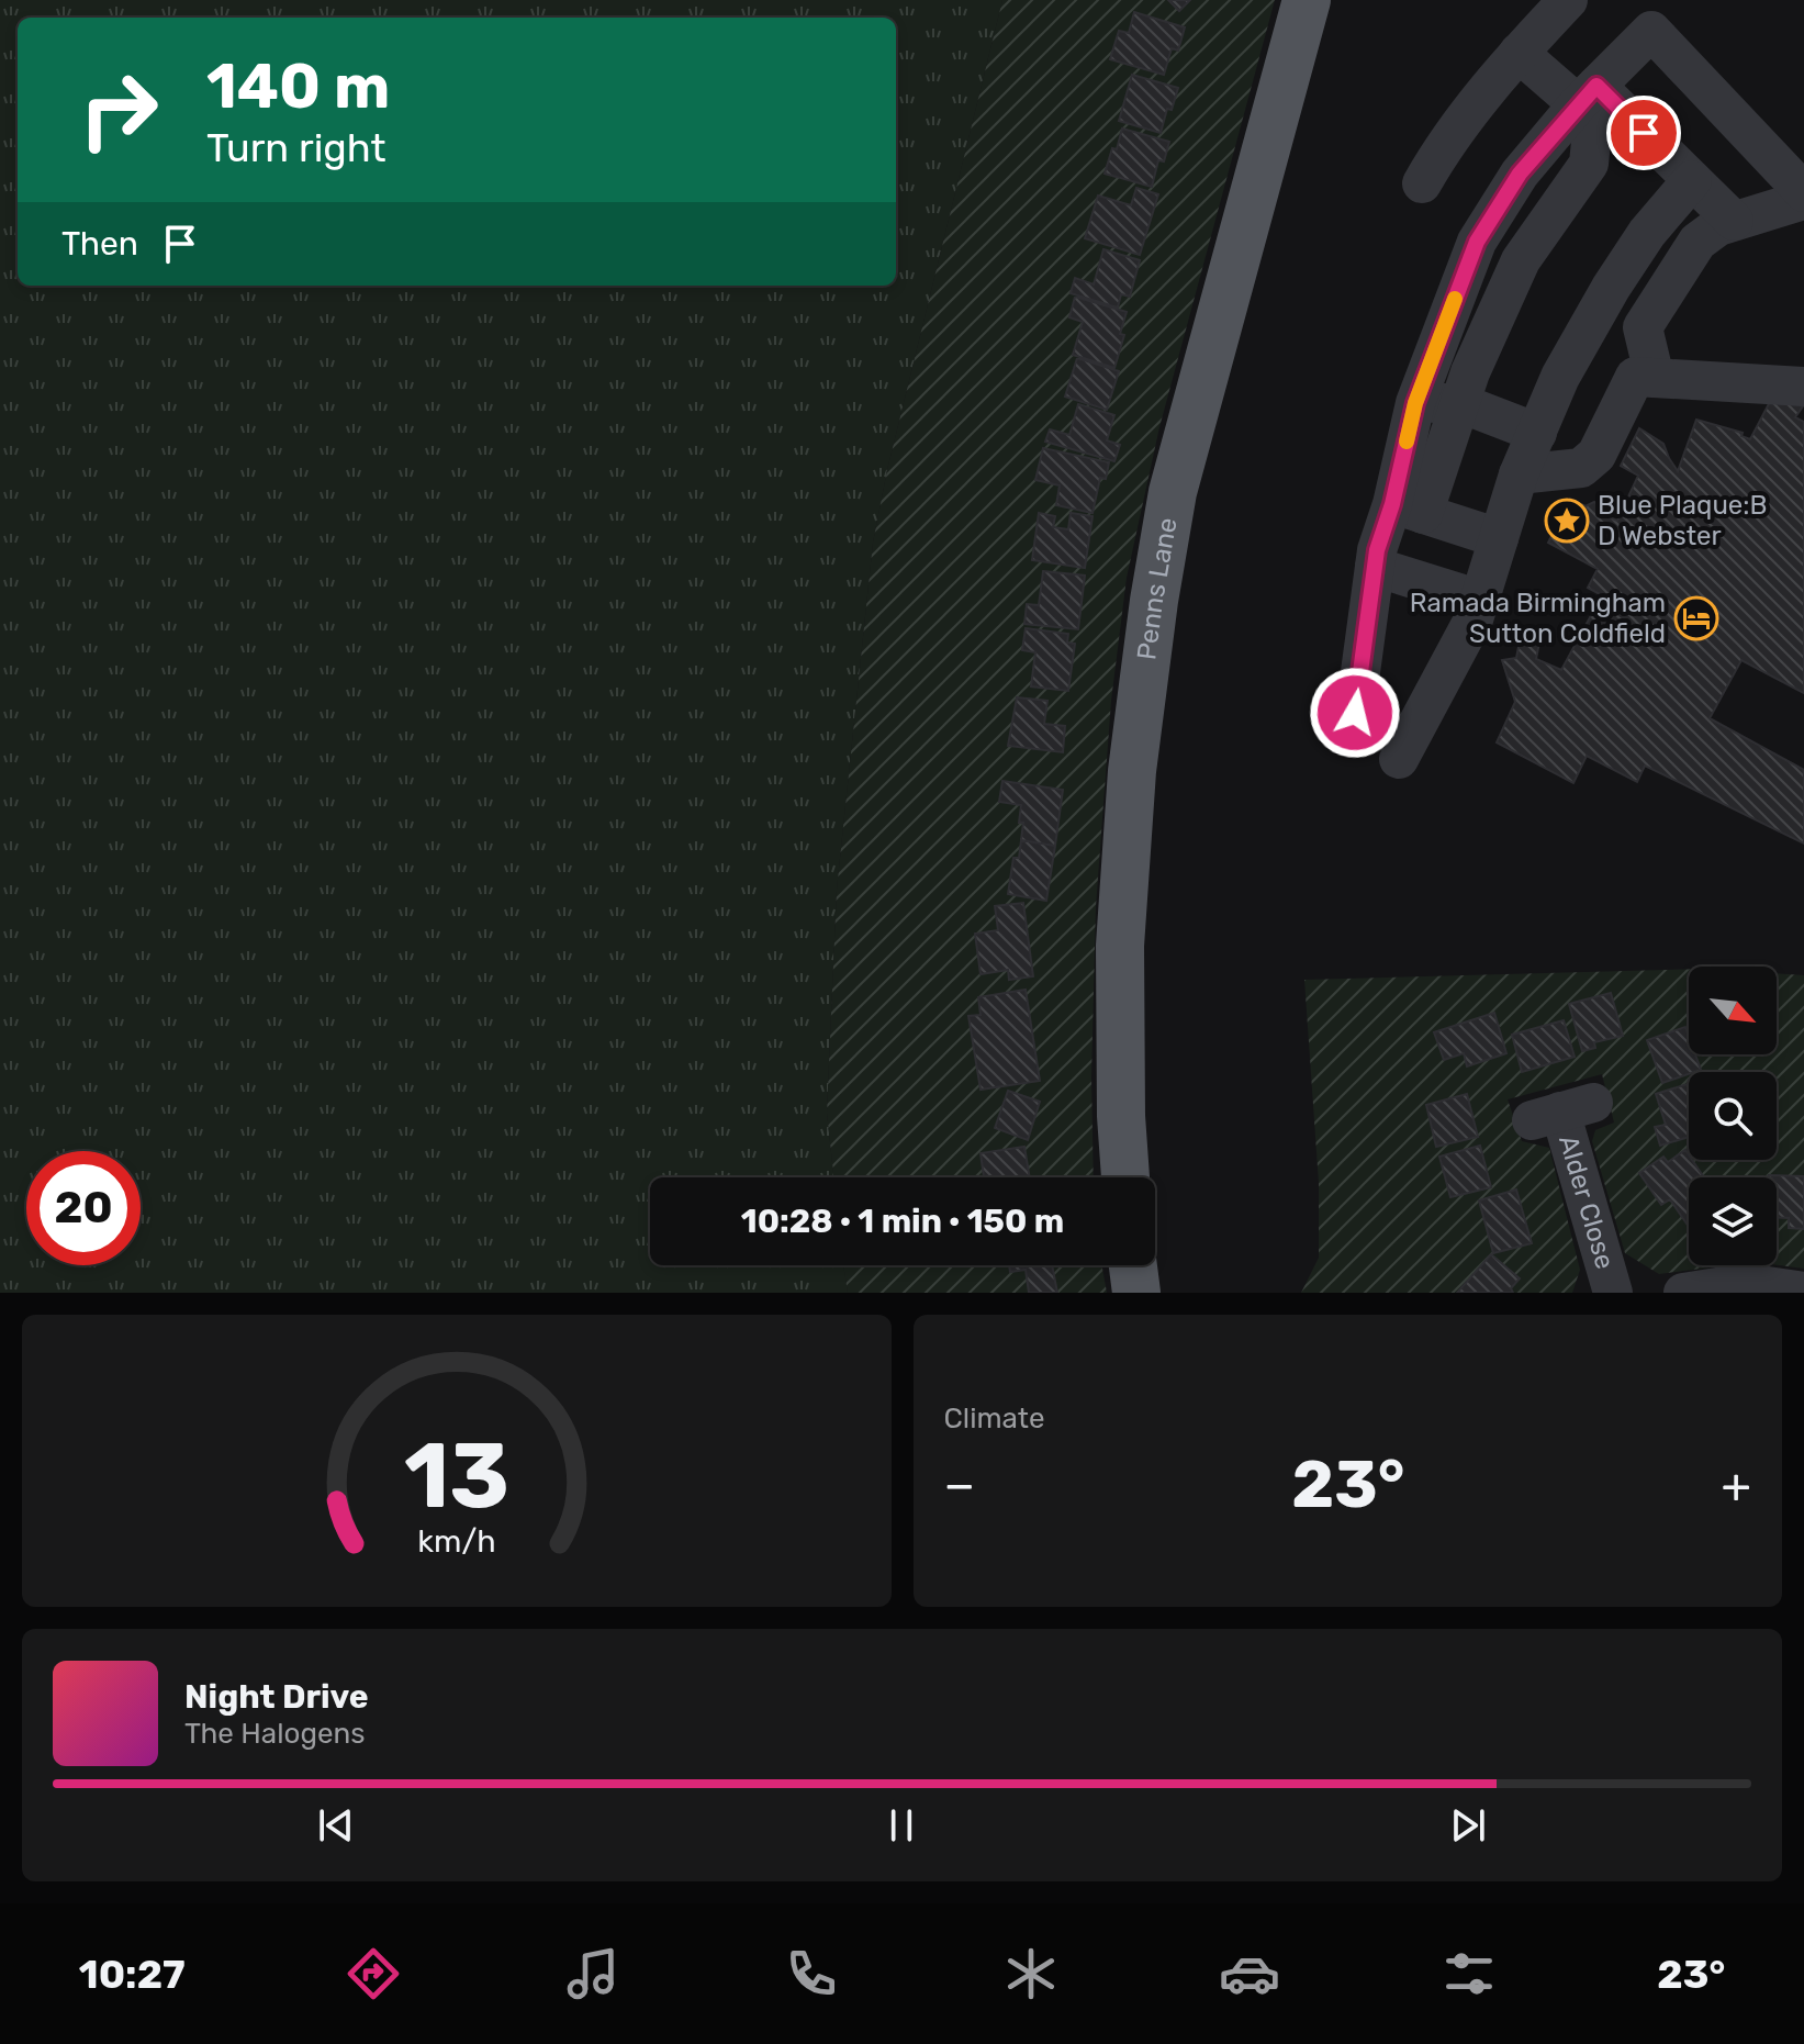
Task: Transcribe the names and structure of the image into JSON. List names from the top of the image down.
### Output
{
  "streets": {
    "main road": ["Penns Lane"],
    "street": ["Alder Close"]
  },
  "places": {
    "place": ["Blue Plaque:B D Webster"],
    "hotel": ["Ramada Birmingham Sutton Coldfield"]
  },
  "north": "bottom right",
  "page": {
    "turn": ["140 m", "Turn right"],
    "then": "Then",
    "limit": "20",
    "trip": "10:28 · 1 min · 150 m",
    "tile": "Climate",
    "heat": ["−", "23°", "+"],
    "song": ["Night Drive", "The Halogens"],
    "tabs": ["10:27", "23°"],
    "gauge": ["13", "km/h"]
  }
}
